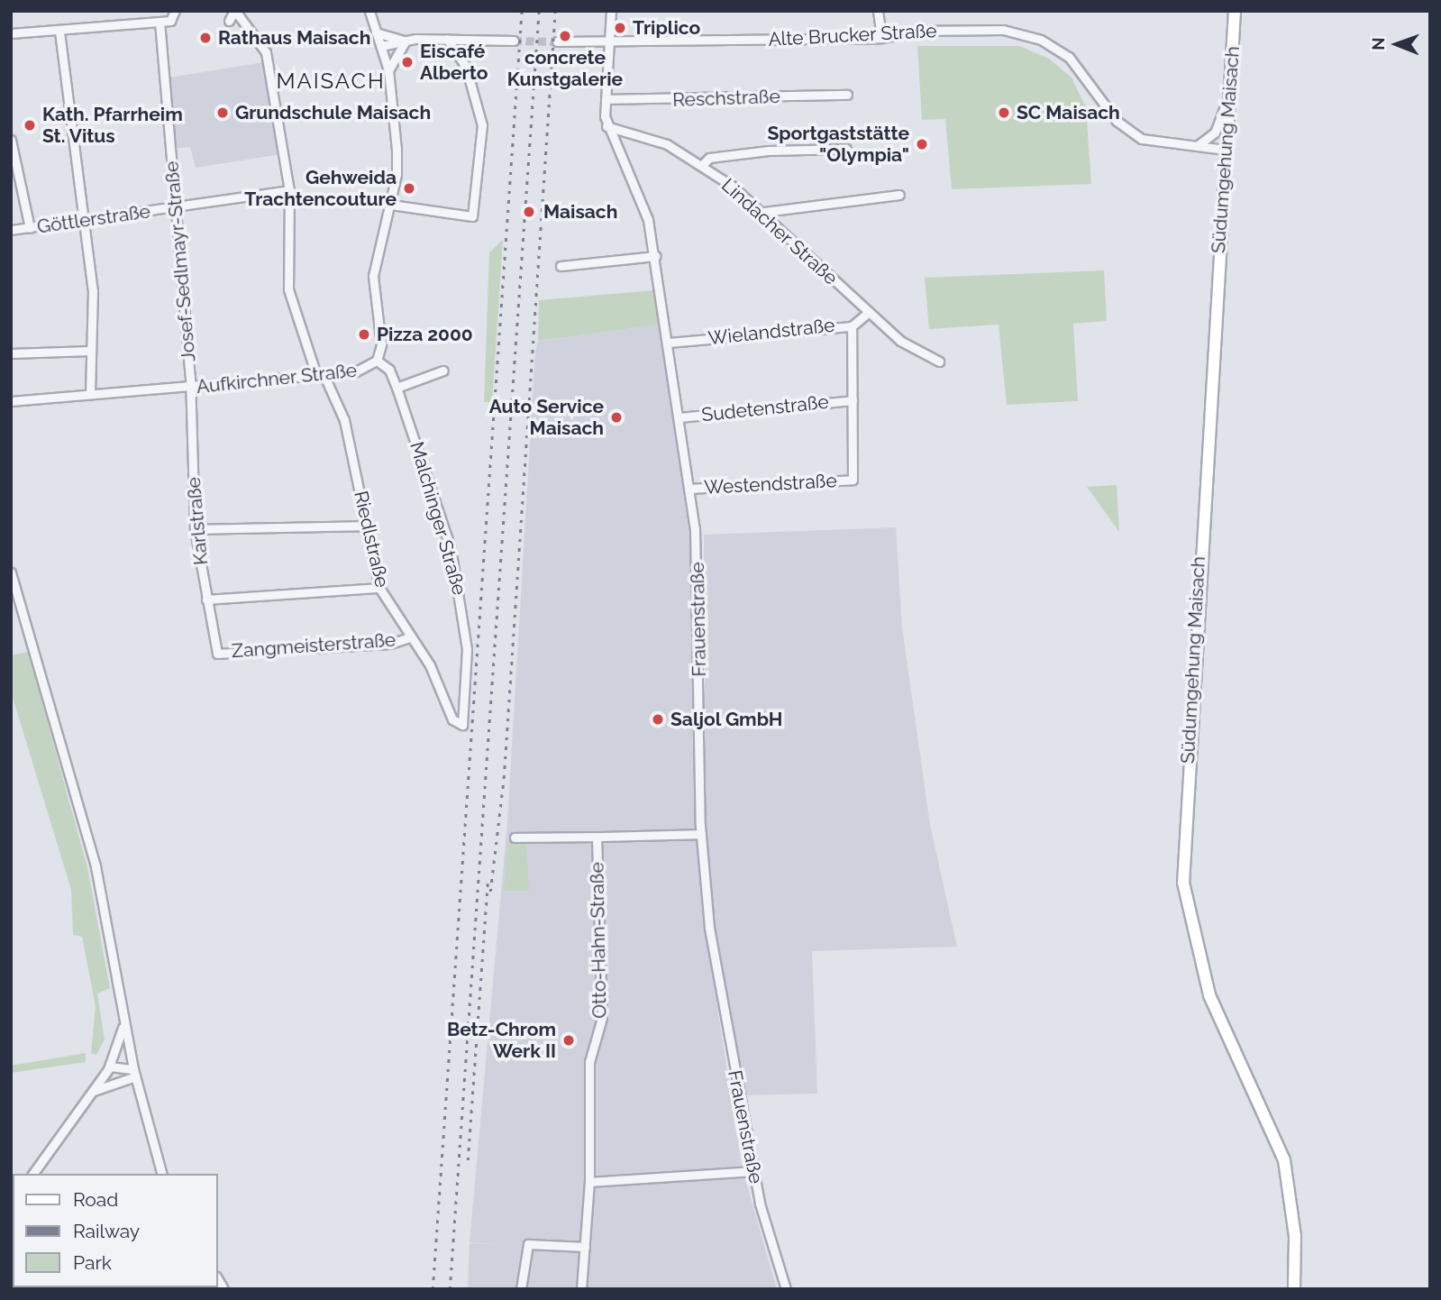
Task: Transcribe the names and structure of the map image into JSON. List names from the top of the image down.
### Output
{
  "streets": {
    "main road": ["Südumgehung Maisach"],
    "street": [
      "Alte Brucker Straße",
      "Reschstraße",
      "Göttlerstraße",
      "Lindacher Straße",
      "Josef-Sedlmayr-Straße",
      "Wielandstraße",
      "Aufkirchner Straße",
      "Sudetenstraße",
      "Westendstraße",
      "Malchinger Straße",
      "Karlstraße",
      "Riedlstraße",
      "Frauenstraße",
      "Zangmeisterstraße",
      "Otto-Hahn-Straße"
    ]
  },
  "crossings": [
    ["Alte Brucker Straße", "Südumgehung Maisach"],
    ["Alte Brucker Straße", "Frauenstraße"],
    ["Reschstraße", "Frauenstraße"],
    ["Göttlerstraße", "Josef-Sedlmayr-Straße"],
    ["Göttlerstraße", "Riedlstraße"],
    ["Lindacher Straße", "Wielandstraße"],
    ["Lindacher Straße", "Frauenstraße"],
    ["Josef-Sedlmayr-Straße", "Aufkirchner Straße"],
    ["Josef-Sedlmayr-Straße", "Karlstraße"],
    ["Wielandstraße", "Frauenstraße"],
    ["Aufkirchner Straße", "Malchinger Straße"],
    ["Aufkirchner Straße", "Karlstraße"],
    ["Aufkirchner Straße", "Riedlstraße"],
    ["Sudetenstraße", "Westendstraße"],
    ["Sudetenstraße", "Frauenstraße"],
    ["Westendstraße", "Frauenstraße"],
    ["Malchinger Straße", "Riedlstraße"],
    ["Karlstraße", "Zangmeisterstraße"],
    ["Riedlstraße", "Zangmeisterstraße"],
    ["Frauenstraße", "Otto-Hahn-Straße"]
  ],
  "districts": ["MAISACH"],
  "places": [
    "Triplico",
    "concrete Kunstgalerie",
    "Rathaus Maisach",
    "Eiscafé Alberto",
    "Grundschule Maisach",
    "SC Maisach",
    "Kath. Pfarrheim St. Vitus",
    "Sportgaststätte \"Olympia\"",
    "Gehweida Trachtencouture",
    "Maisach",
    "Pizza 2000",
    "Auto Service Maisach",
    "Saljol GmbH",
    "Betz-Chrom Werk II"
  ],
  "legend": ["Road", "Railway", "Park"],
  "north": "left"
}
